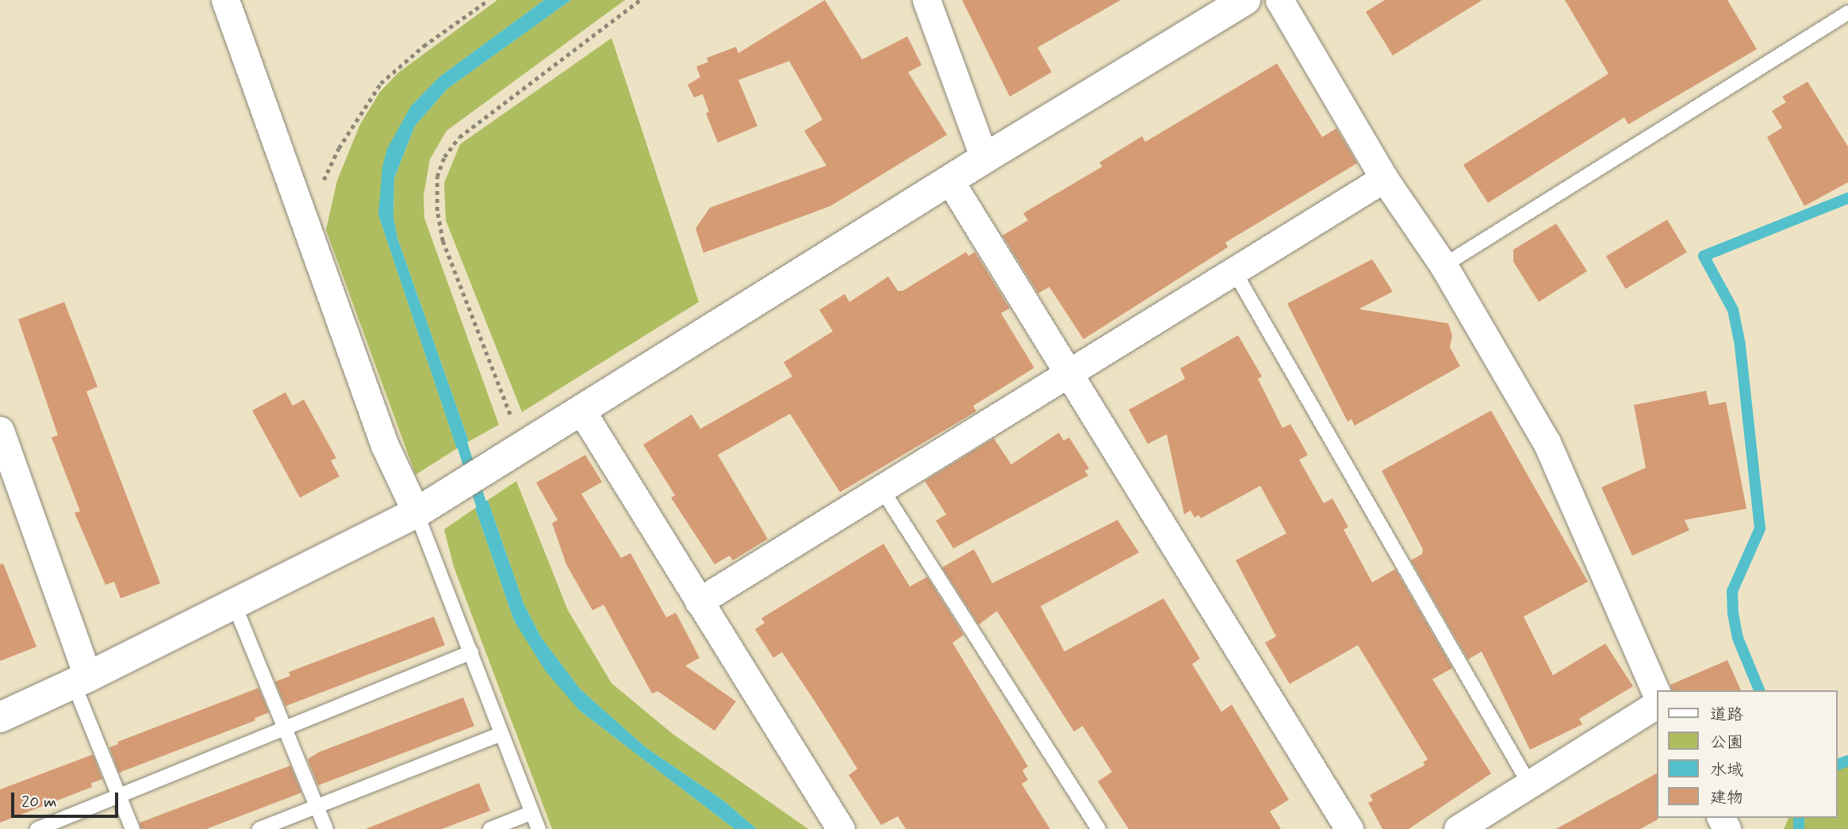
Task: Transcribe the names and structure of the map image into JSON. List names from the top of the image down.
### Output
{
  "legend": [
    "道路",
    "公園",
    "水域",
    "建物"
  ],
  "scale_bar": "20 m"
}
